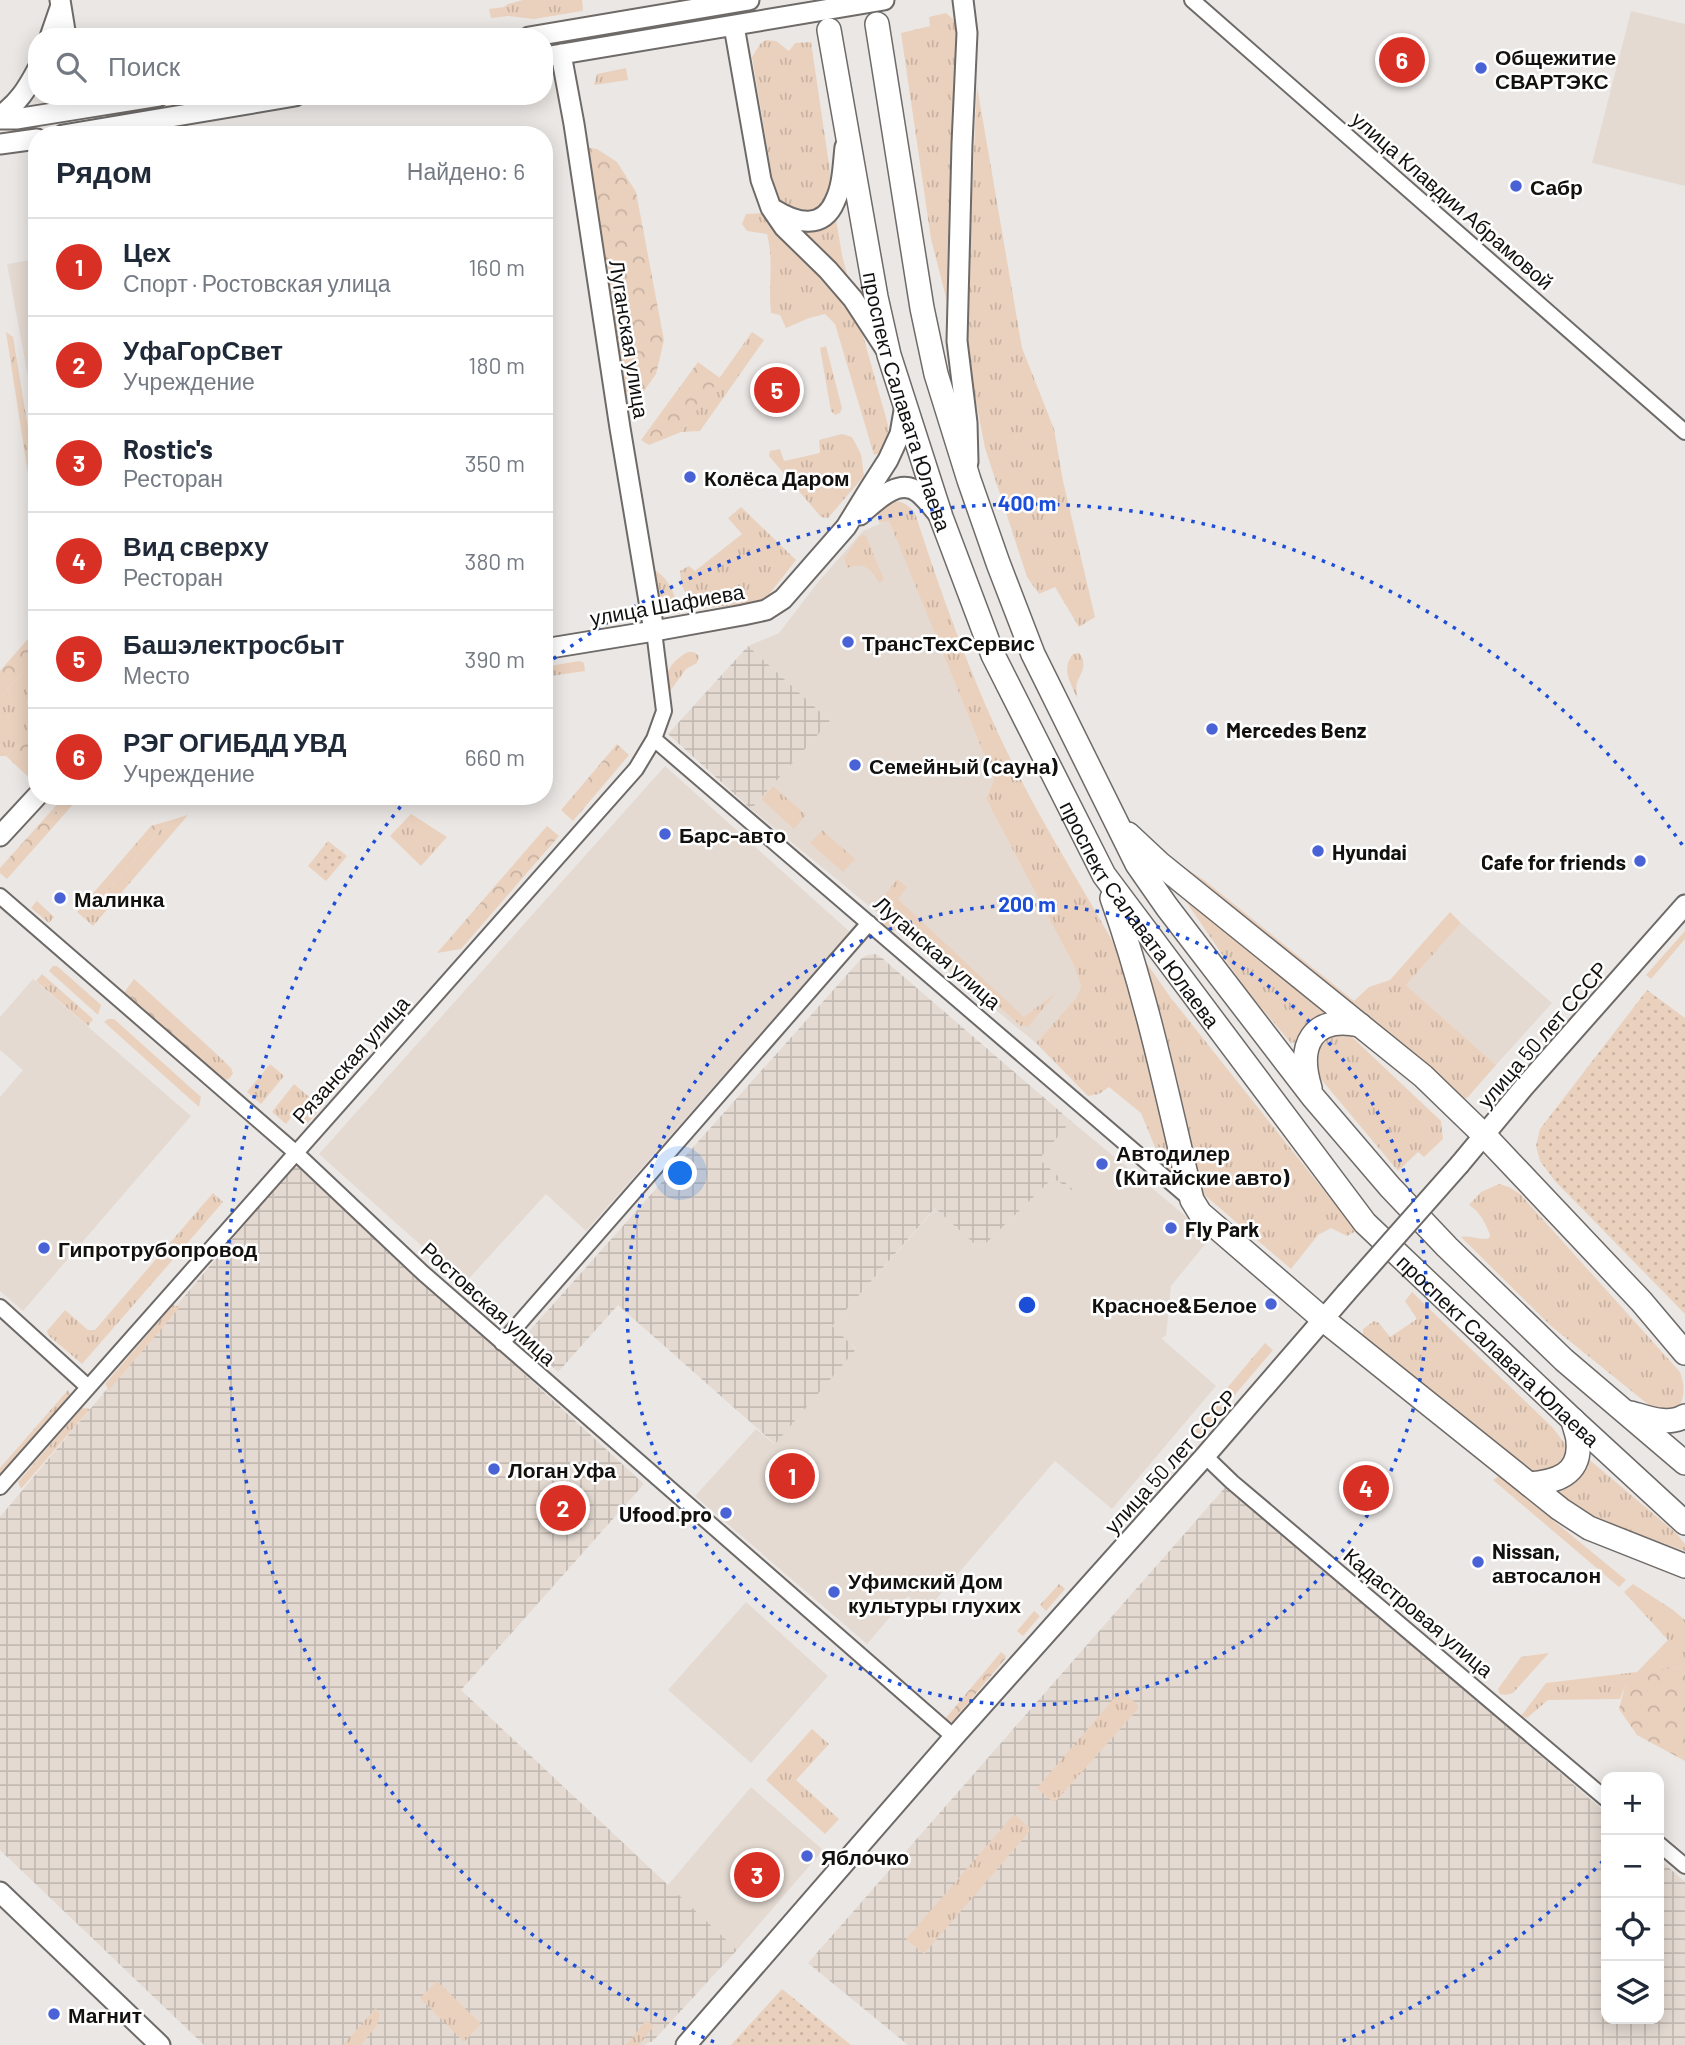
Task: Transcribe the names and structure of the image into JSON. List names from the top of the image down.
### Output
{
  "streets": {
    "main road": [
      "Луганская улица",
      "проспект Салавата Юлаева",
      "улица Шафиева",
      "улица 50 лет СССР"
    ],
    "street": [
      "улица Клавдии Абрамовой",
      "Рязанская улица",
      "Ростовская улица",
      "Кадастровая улица"
    ]
  },
  "crossings": [
    ["Луганская улица", "улица Шафиева"],
    ["Луганская улица", "Рязанская улица"],
    ["проспект Салавата Юлаева", "улица Шафиева"],
    ["улица Шафиева", "Рязанская улица"],
    ["улица 50 лет СССР", "Ростовская улица"],
    ["улица 50 лет СССР", "Кадастровая улица"],
    ["Рязанская улица", "Ростовская улица"]
  ],
  "places": [
    "Общежитие СВАРТЭКС",
    "Сабр",
    "Колёса Даром",
    "ТрансТехСервис",
    "Mercedes Benz",
    "Семейный (сауна)",
    "Барс-авто",
    "Hyundai",
    "Cafe for friends",
    "Малинка",
    "Автодилер (Китайские авто)",
    "Fly Park",
    "Гипротрубопровод",
    "Красное&Белое",
    "Логан Уфа",
    "Ufood.pro",
    "Nissan, автосалон",
    "Уфимский Дом культуры глухих",
    "Яблочко",
    "Магнит"
  ],
  "page": {
    "search": "Поиск",
    "pins": [
      "6",
      "5",
      "1",
      "4",
      "2",
      "3"
    ],
    "heading": ["Рядом", "Найдено: 6"],
    "list": [
      {
        "mark": "1",
        "name": "Цех",
        "note": "Спорт · Ростовская улица",
        "value": "160 m"
      },
      {
        "mark": "2",
        "name": "УфаГорСвет",
        "note": "Учреждение",
        "value": "180 m"
      },
      {
        "mark": "3",
        "name": "Rostic's",
        "note": "Ресторан",
        "value": "350 m"
      },
      {
        "mark": "4",
        "name": "Вид сверху",
        "note": "Ресторан",
        "value": "380 m"
      },
      {
        "mark": "5",
        "name": "Башэлектросбыт",
        "note": "Место",
        "value": "390 m"
      },
      {
        "mark": "6",
        "name": "РЭГ ОГИБДД УВД",
        "note": "Учреждение",
        "value": "660 m"
      }
    ],
    "map_buttons": ["+", "−"]
  },
  "rings": ["400 m", "200 m"]
}
